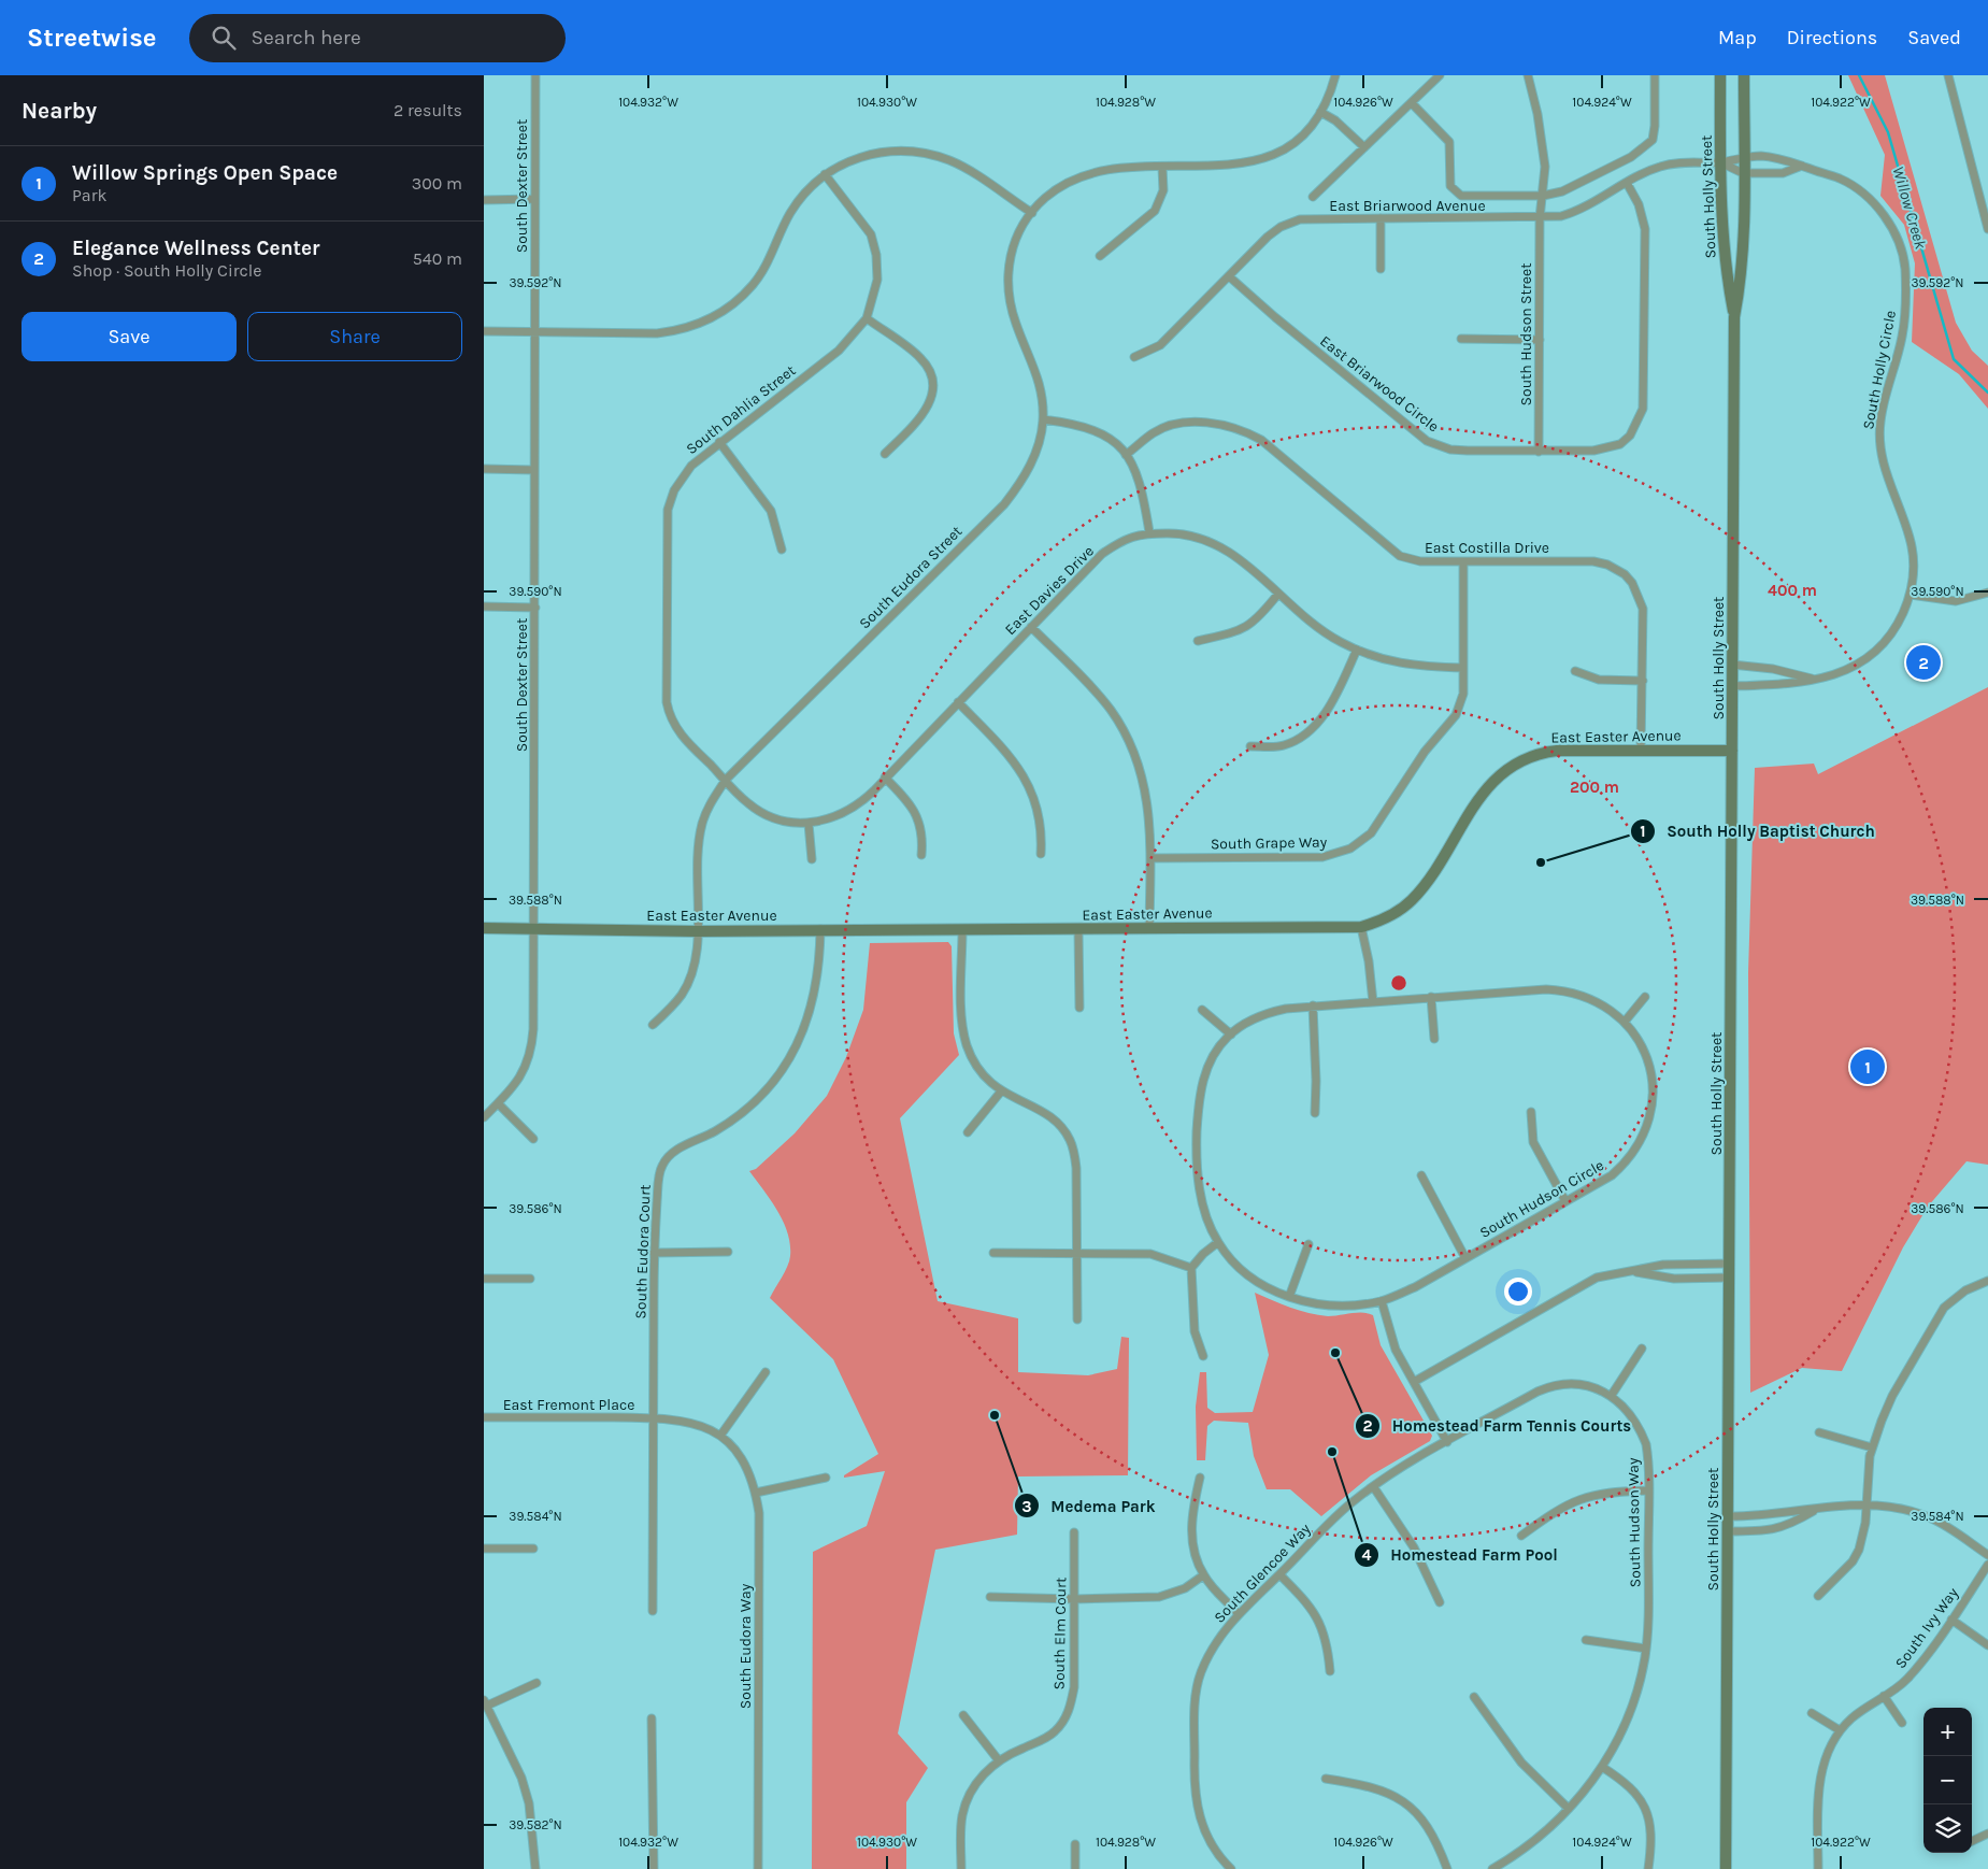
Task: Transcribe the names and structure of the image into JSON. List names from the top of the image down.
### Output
{
  "streets": {
    "main road": ["South Holly Street", "East Easter Avenue"],
    "street": [
      "South Dexter Street",
      "East Briarwood Avenue",
      "South Hudson Street",
      "South Holly Circle",
      "East Briarwood Circle",
      "South Dahlia Street",
      "East Costilla Drive",
      "South Eudora Street",
      "East Davies Drive",
      "South Grape Way",
      "South Hudson Circle",
      "South Eudora Court",
      "East Fremont Place",
      "South Hudson Way",
      "South Glencoe Way",
      "South Ivy Way",
      "South Elm Court",
      "South Eudora Way"
    ]
  },
  "crossings": [
    ["South Dexter Street", "East Easter Avenue"],
    ["South Holly Street", "East Briarwood Avenue"],
    ["South Holly Street", "South Holly Circle"],
    ["South Holly Street", "East Easter Avenue"],
    ["East Briarwood Avenue", "South Hudson Street"],
    ["East Briarwood Avenue", "South Holly Circle"],
    ["East Briarwood Avenue", "East Briarwood Circle"],
    ["South Hudson Street", "East Briarwood Circle"],
    ["South Dahlia Street", "South Eudora Street"],
    ["South Dahlia Street", "East Davies Drive"],
    ["East Costilla Drive", "East Easter Avenue"],
    ["East Costilla Drive", "South Grape Way"],
    ["South Eudora Street", "East Davies Drive"],
    ["South Eudora Street", "East Easter Avenue"],
    ["East Davies Drive", "South Grape Way"],
    ["East Easter Avenue", "South Eudora Court"],
    ["South Eudora Court", "East Fremont Place"],
    ["South Eudora Court", "South Eudora Way"],
    ["East Fremont Place", "South Eudora Way"],
    ["South Hudson Way", "South Glencoe Way"]
  ],
  "water": ["Willow Creek"],
  "places": [
    "South Holly Baptist Church",
    "Homestead Farm Tennis Courts",
    "Medema Park",
    "Homestead Farm Pool"
  ],
  "page": {
    "header": "Streetwise",
    "search": "Search here",
    "nav": ["Map", "Directions", "Saved"],
    "heading": ["Nearby", "2 results"],
    "list": [
      {
        "mark": "1",
        "name": "Willow Springs Open Space",
        "note": "Park",
        "value": "300 m"
      },
      {
        "mark": "2",
        "name": "Elegance Wellness Center",
        "note": "Shop · South Holly Circle",
        "value": "540 m"
      }
    ],
    "buttons": ["Save", "Share"],
    "pins": ["2", "1"],
    "map_buttons": ["+", "−"]
  },
  "coordinates": [
    "104.932°W",
    "104.930°W",
    "104.928°W",
    "104.926°W",
    "104.924°W",
    "104.922°W",
    "39.592°N",
    "39.590°N",
    "39.588°N",
    "39.586°N",
    "39.584°N",
    "39.582°N"
  ],
  "rings": ["400 m", "200 m"]
}
